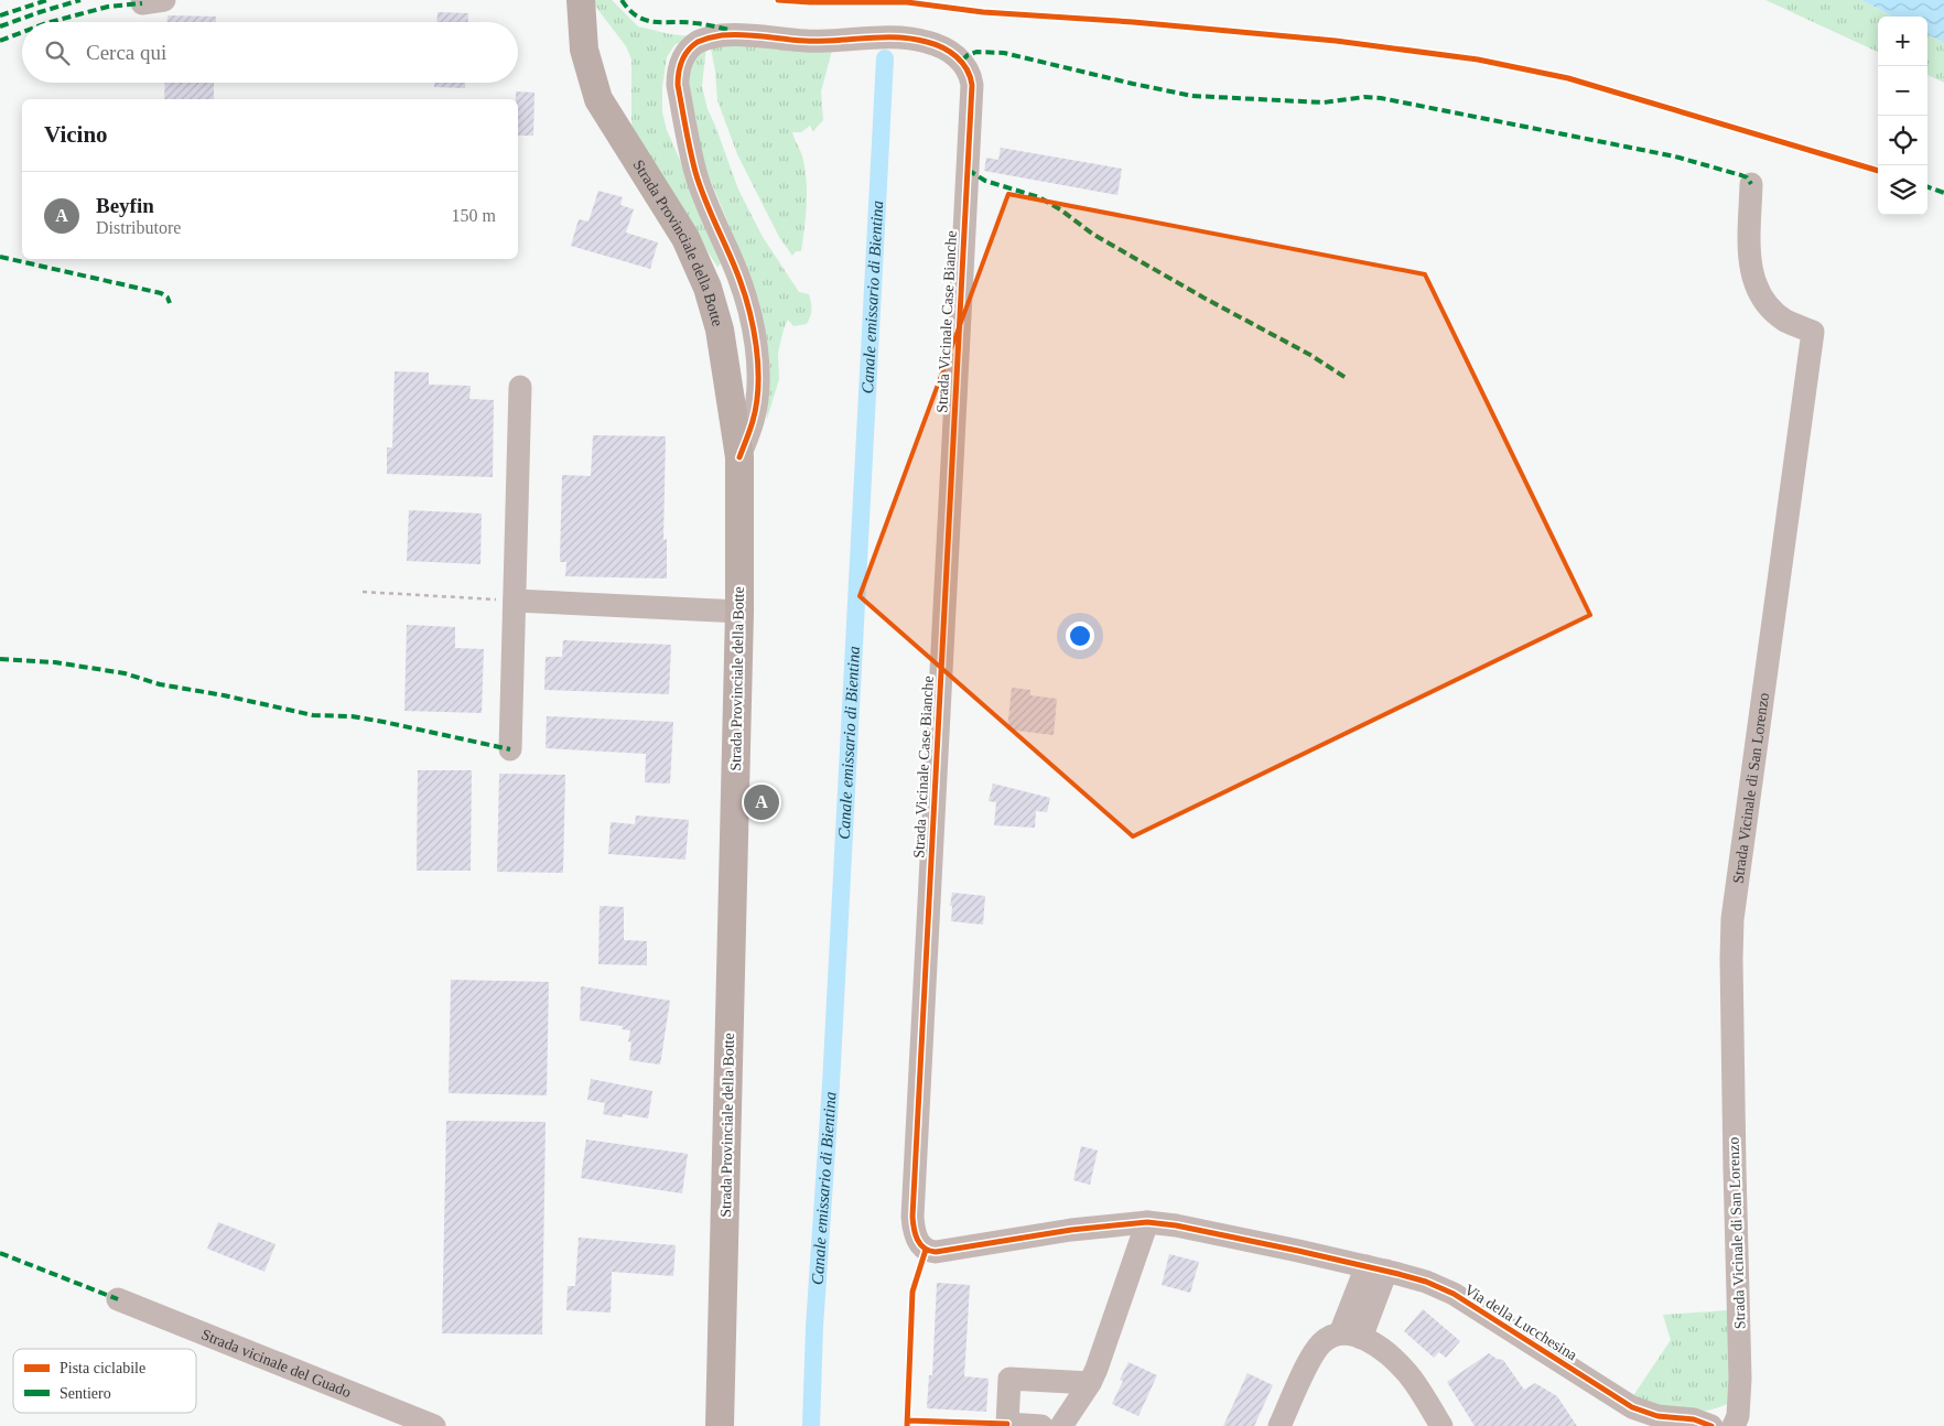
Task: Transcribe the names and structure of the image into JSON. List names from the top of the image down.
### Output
{
  "streets": {
    "main road": ["Strada Provinciale della Botte"],
    "street": [
      "Strada Vicinale Case Bianche",
      "Strada Vicinale di San Lorenzo",
      "Via della Lucchesina",
      "Strada vicinale del Guado"
    ]
  },
  "crossings": [
    ["Strada Provinciale della Botte", "Strada Vicinale Case Bianche"],
    ["Strada Vicinale Case Bianche", "Via della Lucchesina"]
  ],
  "water": ["Canale emissario di Bientina"],
  "legend": ["Pista ciclabile", "Sentiero"],
  "page": {
    "map_buttons": ["+", "−"],
    "search": "Cerca qui",
    "heading": "Vicino",
    "list": [
      {
        "mark": "A",
        "name": "Beyfin",
        "note": "Distributore",
        "value": "150 m"
      }
    ],
    "pins": "A"
  }
}
